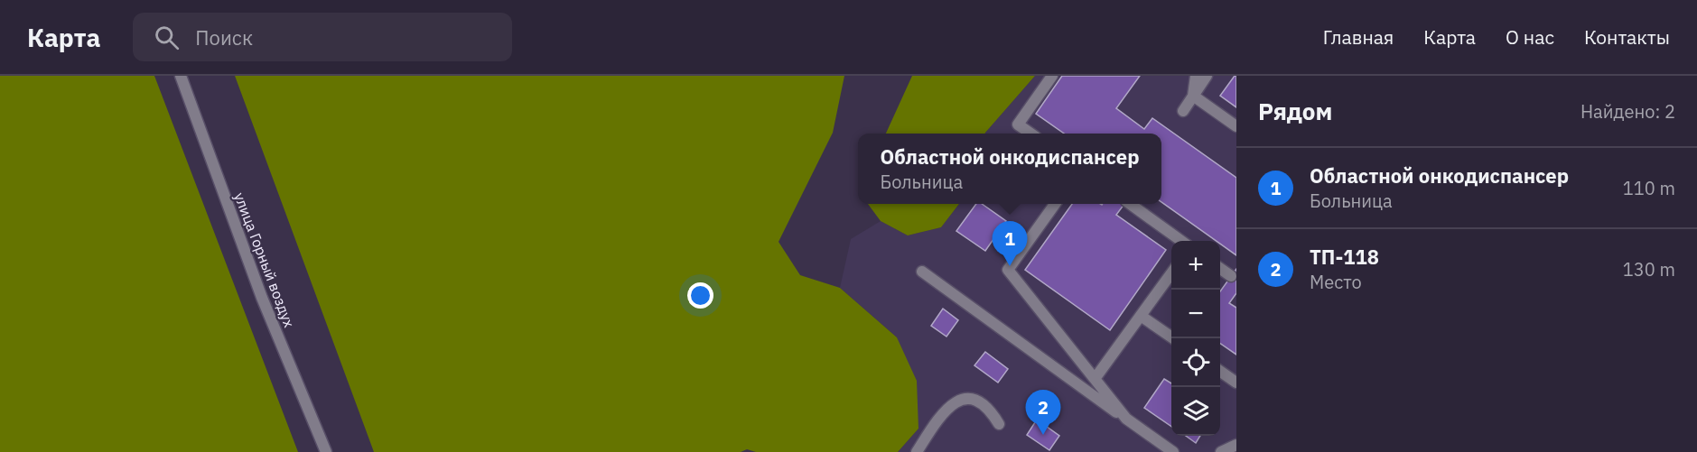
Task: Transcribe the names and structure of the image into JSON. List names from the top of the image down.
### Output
{
  "streets": {
    "street": ["улица Горный воздух"]
  },
  "page": {
    "header": "Карта",
    "search": "Поиск",
    "nav": [
      "Главная",
      "Карта",
      "О нас",
      "Контакты"
    ],
    "heading": ["Рядом", "Найдено: 2"],
    "popup": ["Областной онкодиспансер", "Больница"],
    "list": [
      {
        "mark": "1",
        "name": "Областной онкодиспансер",
        "note": "Больница",
        "value": "110 m"
      },
      {
        "mark": "2",
        "name": "ТП-118",
        "note": "Место",
        "value": "130 m"
      }
    ],
    "pins": ["1", "2"],
    "map_buttons": ["+", "−"]
  }
}
